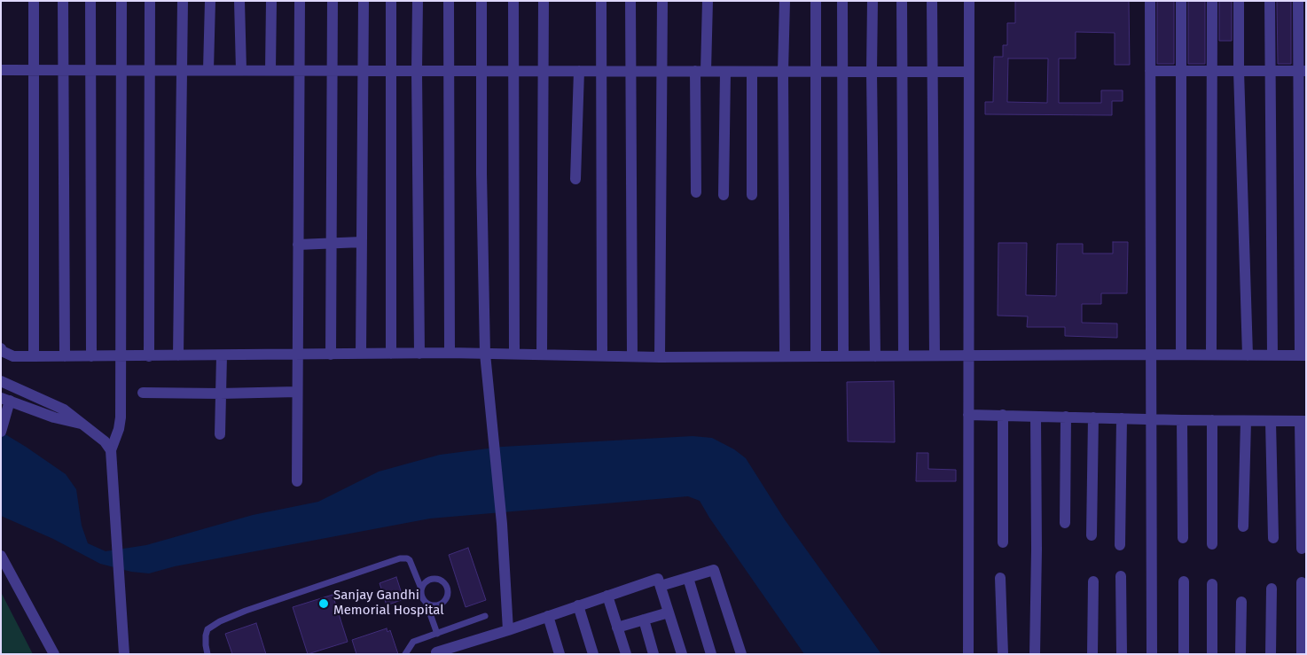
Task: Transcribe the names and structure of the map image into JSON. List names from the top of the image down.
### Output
{
  "places": ["Sanjay Gandhi Memorial Hospital"]
}
